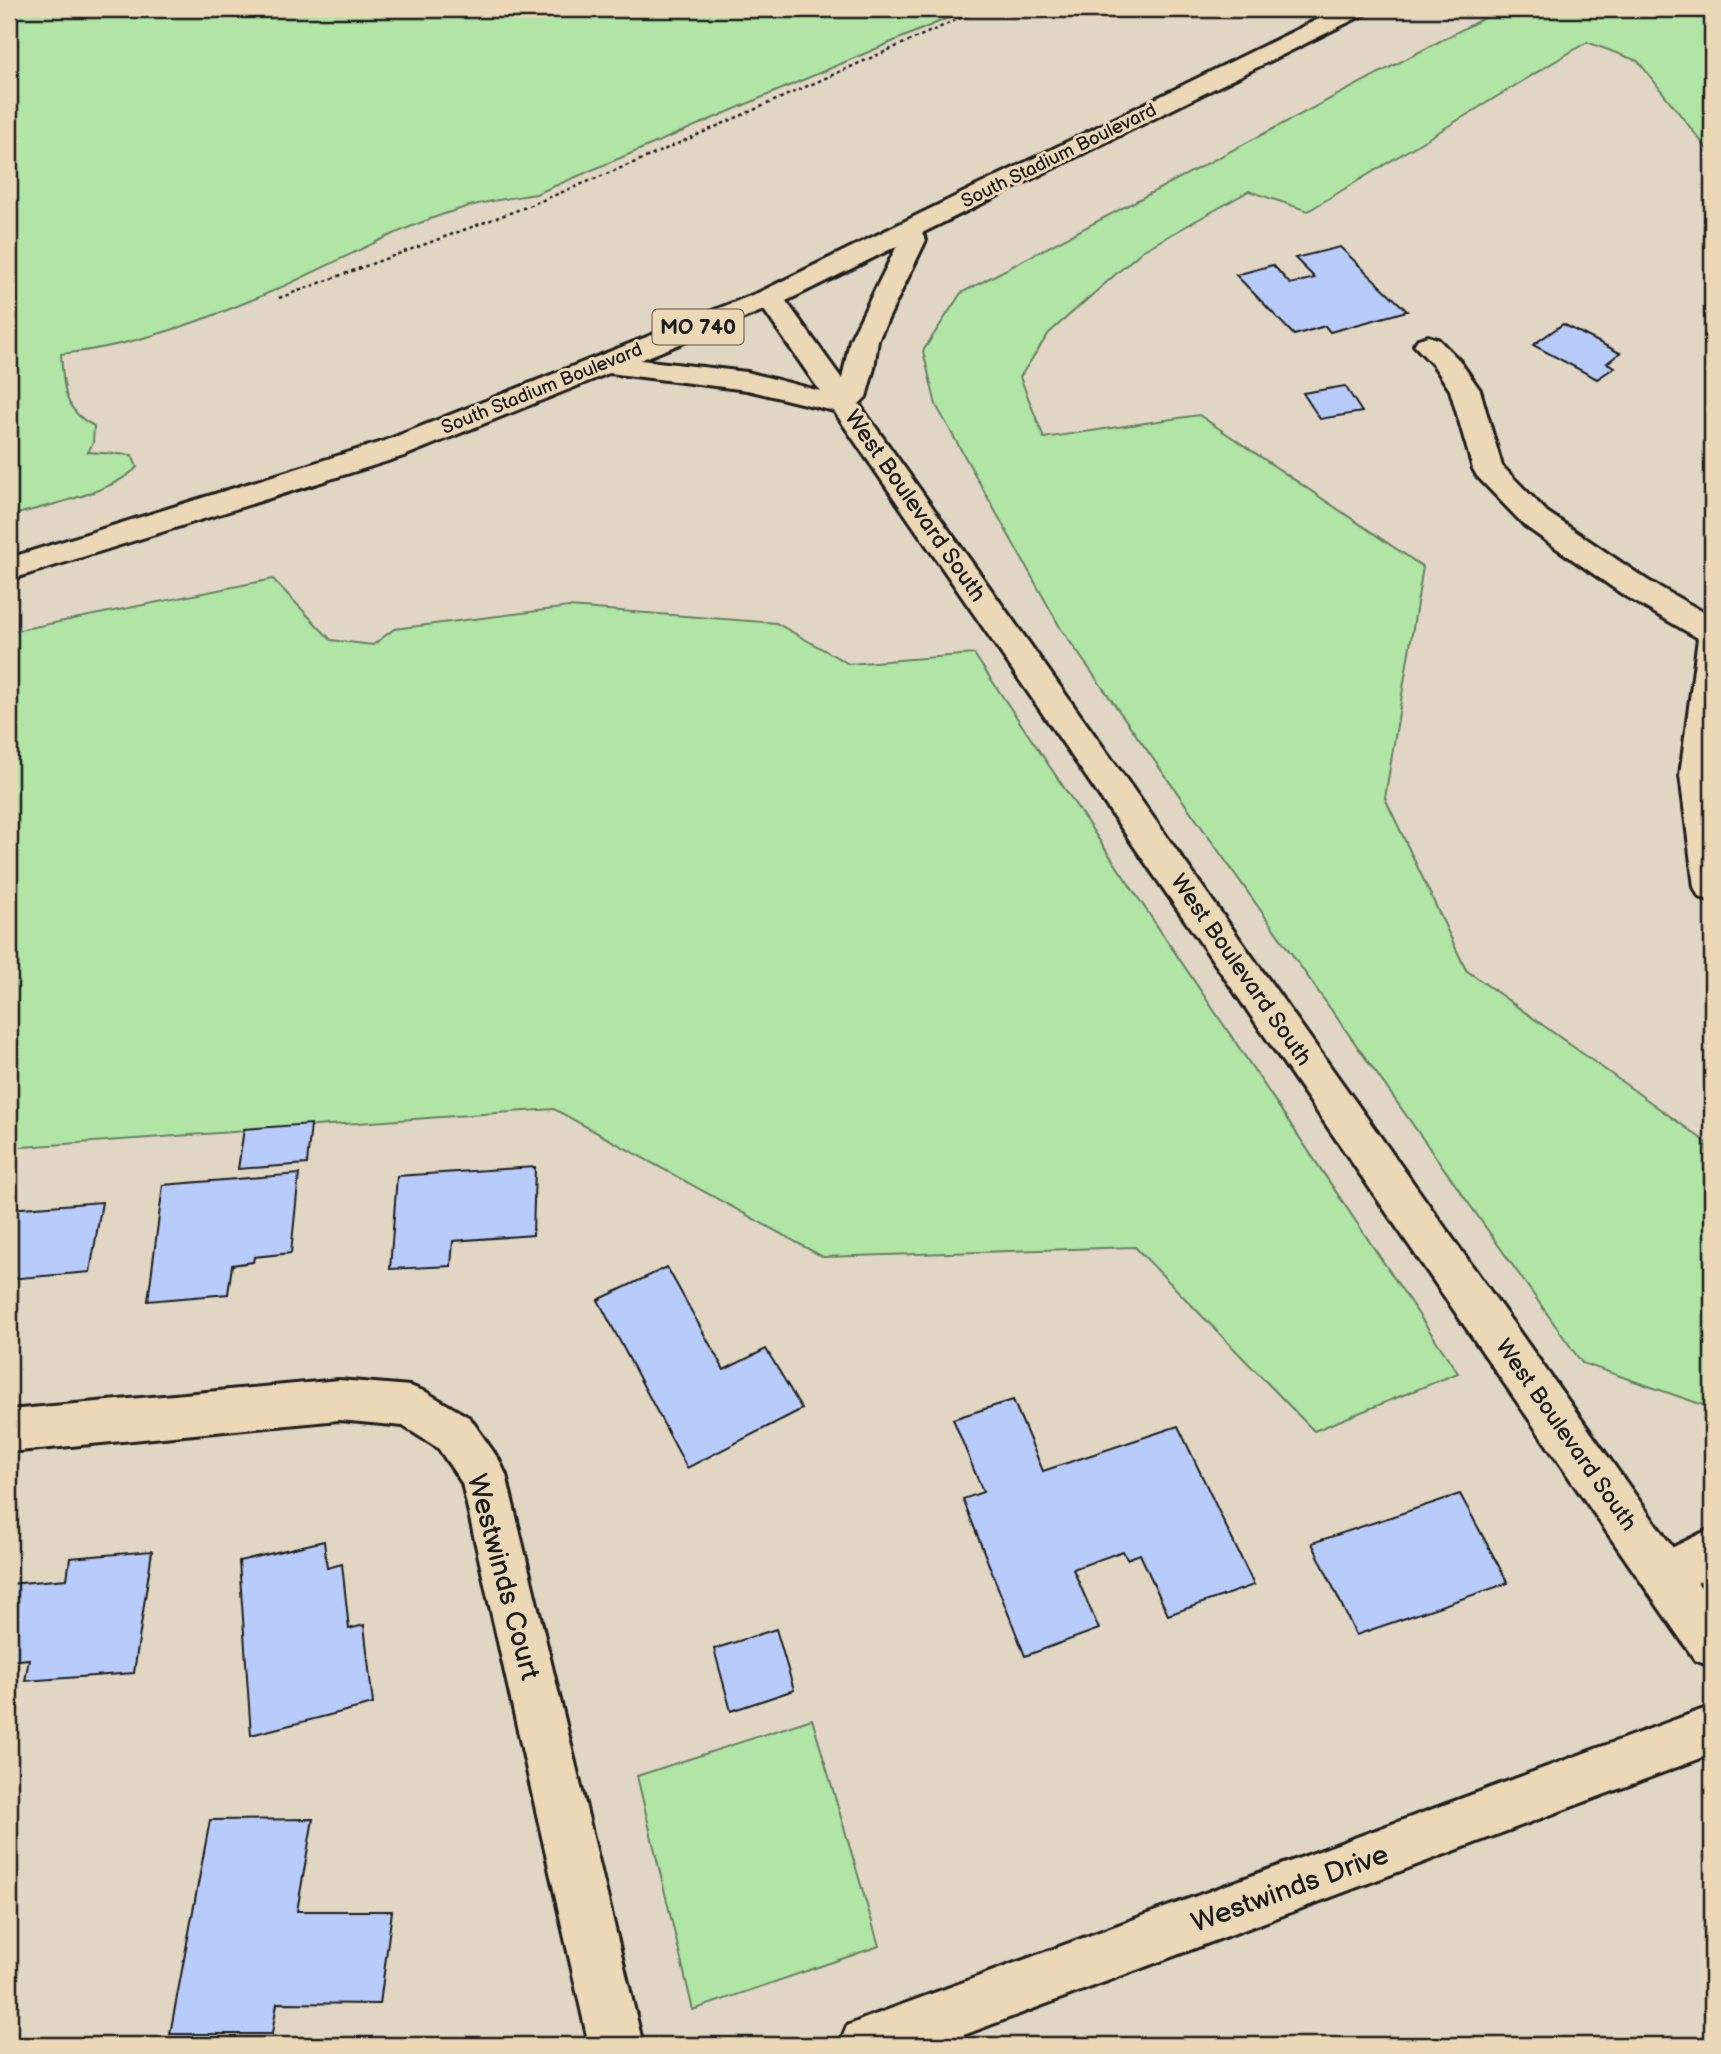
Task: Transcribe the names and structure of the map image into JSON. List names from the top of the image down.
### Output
{
  "streets": {
    "main road": [
      "South Stadium Boulevard",
      "MO 740",
      "West Boulevard South",
      "Westwinds Court",
      "Westwinds Drive"
    ]
  },
  "crossings": [
    ["South Stadium Boulevard", "West Boulevard South"]
  ]
}
